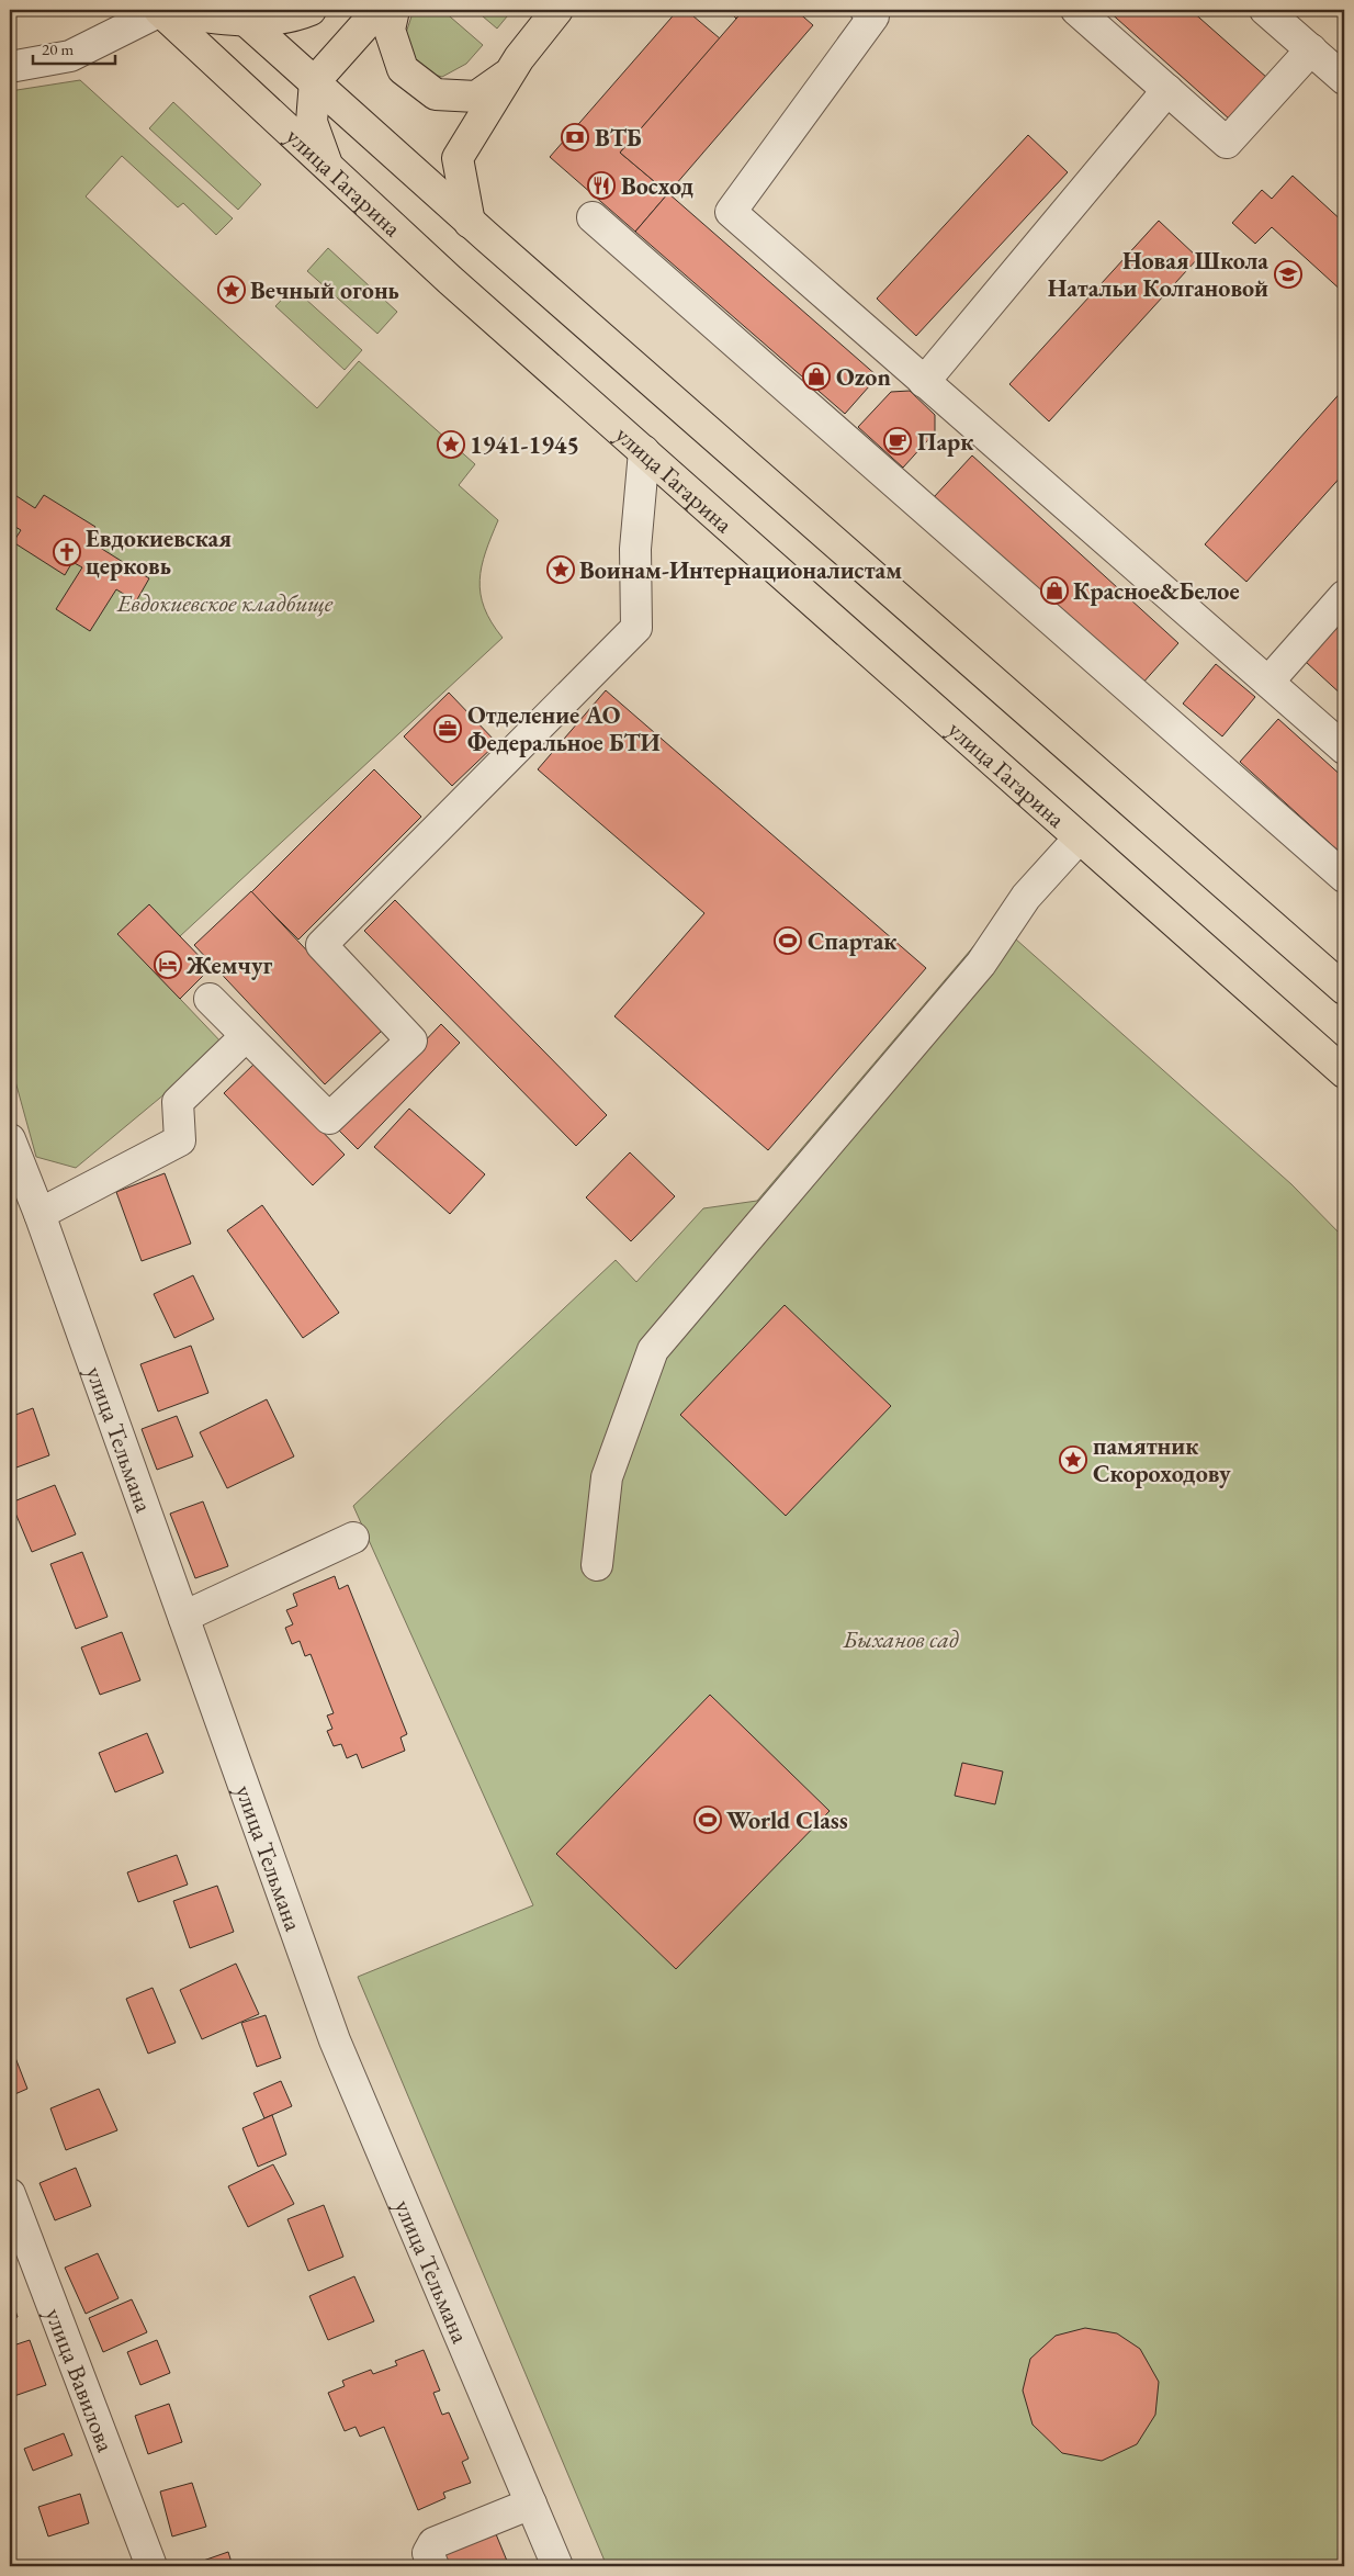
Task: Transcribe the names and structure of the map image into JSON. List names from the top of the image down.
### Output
{
  "streets": {
    "main road": ["улица Гагарина"],
    "street": ["улица Тельмана", "улица Вавилова"]
  },
  "parks": ["Евдокиевское кладбище", "Быханов сад"],
  "places": {
    "bank": ["ВТБ"],
    "restaurant": ["Восход"],
    "school or university": ["Новая Школа Натальи Колгановой"],
    "place": [
      "Вечный огонь",
      "1941-1945",
      "Воинам-Интернационалистам",
      "памятник Скороходову"
    ],
    "shop": ["Ozon", "Красное&Белое"],
    "cafe": ["Парк"],
    "church": ["Евдокиевская церковь"],
    "office": ["Отделение АО Федеральное БТИ"],
    "sports": ["Спартак", "World Class"],
    "hotel": ["Жемчуг"]
  },
  "scale_bar": "20 m"
}
